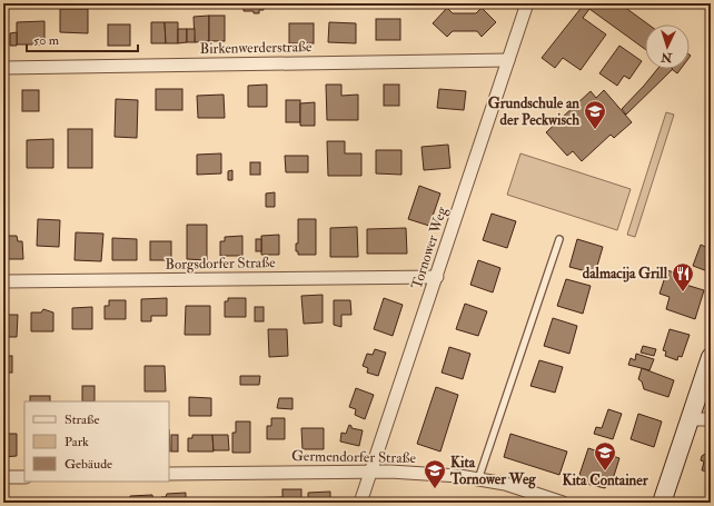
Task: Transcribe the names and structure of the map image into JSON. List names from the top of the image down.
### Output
{
  "streets": {
    "street": [
      "Birkenwerderstraße",
      "Tornower Weg",
      "Borgsdorfer Straße",
      "Germendorfer Straße"
    ]
  },
  "crossings": [
    ["Birkenwerderstraße", "Tornower Weg"],
    ["Tornower Weg", "Borgsdorfer Straße"],
    ["Tornower Weg", "Germendorfer Straße"]
  ],
  "places": {
    "school or university": ["Grundschule an der Peckwisch", "Kita Container", "Kita Tornower Weg"],
    "restaurant": ["dalmacija Grill"]
  },
  "legend": ["Straße", "Park", "Gebäude"],
  "scale_bar": "50 m",
  "north": "bottom"
}
